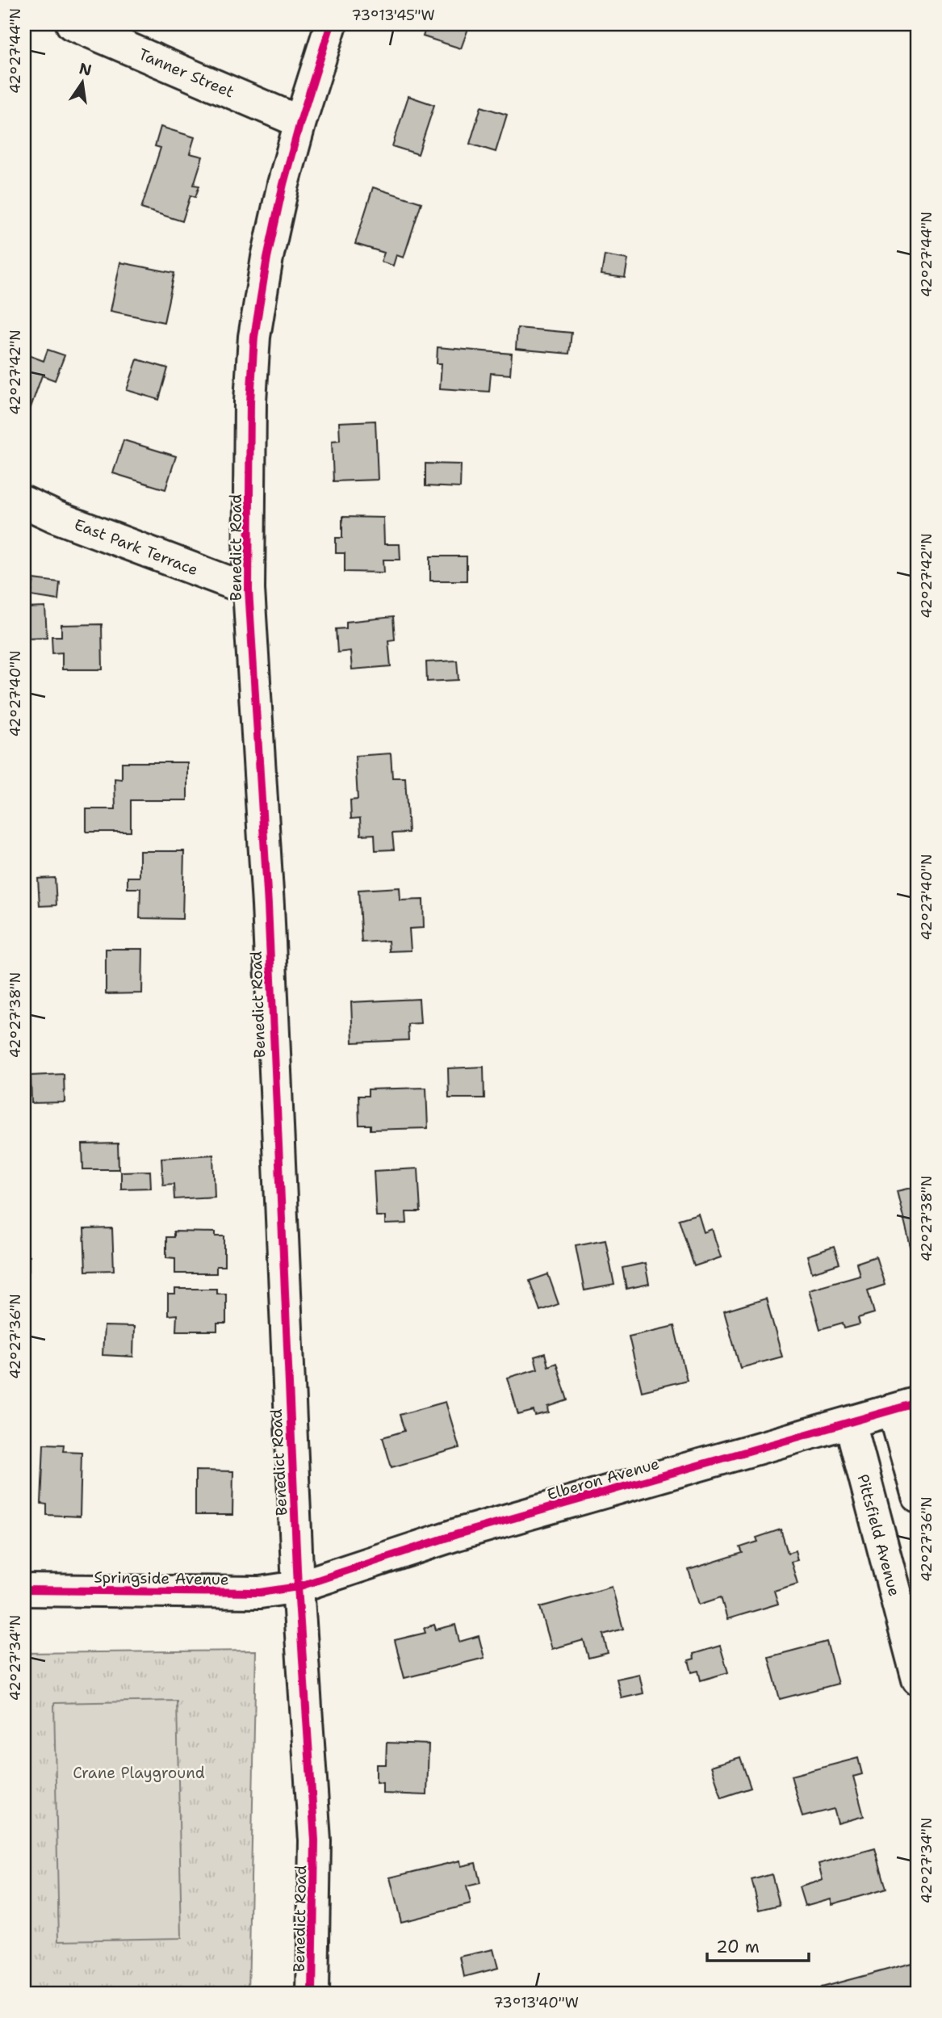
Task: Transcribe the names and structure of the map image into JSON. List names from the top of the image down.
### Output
{
  "streets": {
    "street": [
      "Tanner Street",
      "East Park Terrace",
      "Benedict Road",
      "Elberon Avenue",
      "Pittsfield Avenue",
      "Springside Avenue"
    ]
  },
  "crossings": [
    ["Tanner Street", "Benedict Road"],
    ["East Park Terrace", "Benedict Road"],
    ["Benedict Road", "Elberon Avenue"],
    ["Benedict Road", "Springside Avenue"],
    ["Elberon Avenue", "Pittsfield Avenue"],
    ["Elberon Avenue", "Springside Avenue"]
  ],
  "parks": ["Crane Playground"],
  "scale_bar": "20 m",
  "north": "top",
  "coordinates": [
    "73°13'45\"W",
    "42°27'44\"N",
    "42°27'42\"N",
    "42°27'40\"N",
    "42°27'38\"N",
    "42°27'36\"N",
    "42°27'34\"N",
    "73°13'40\"W"
  ]
}
